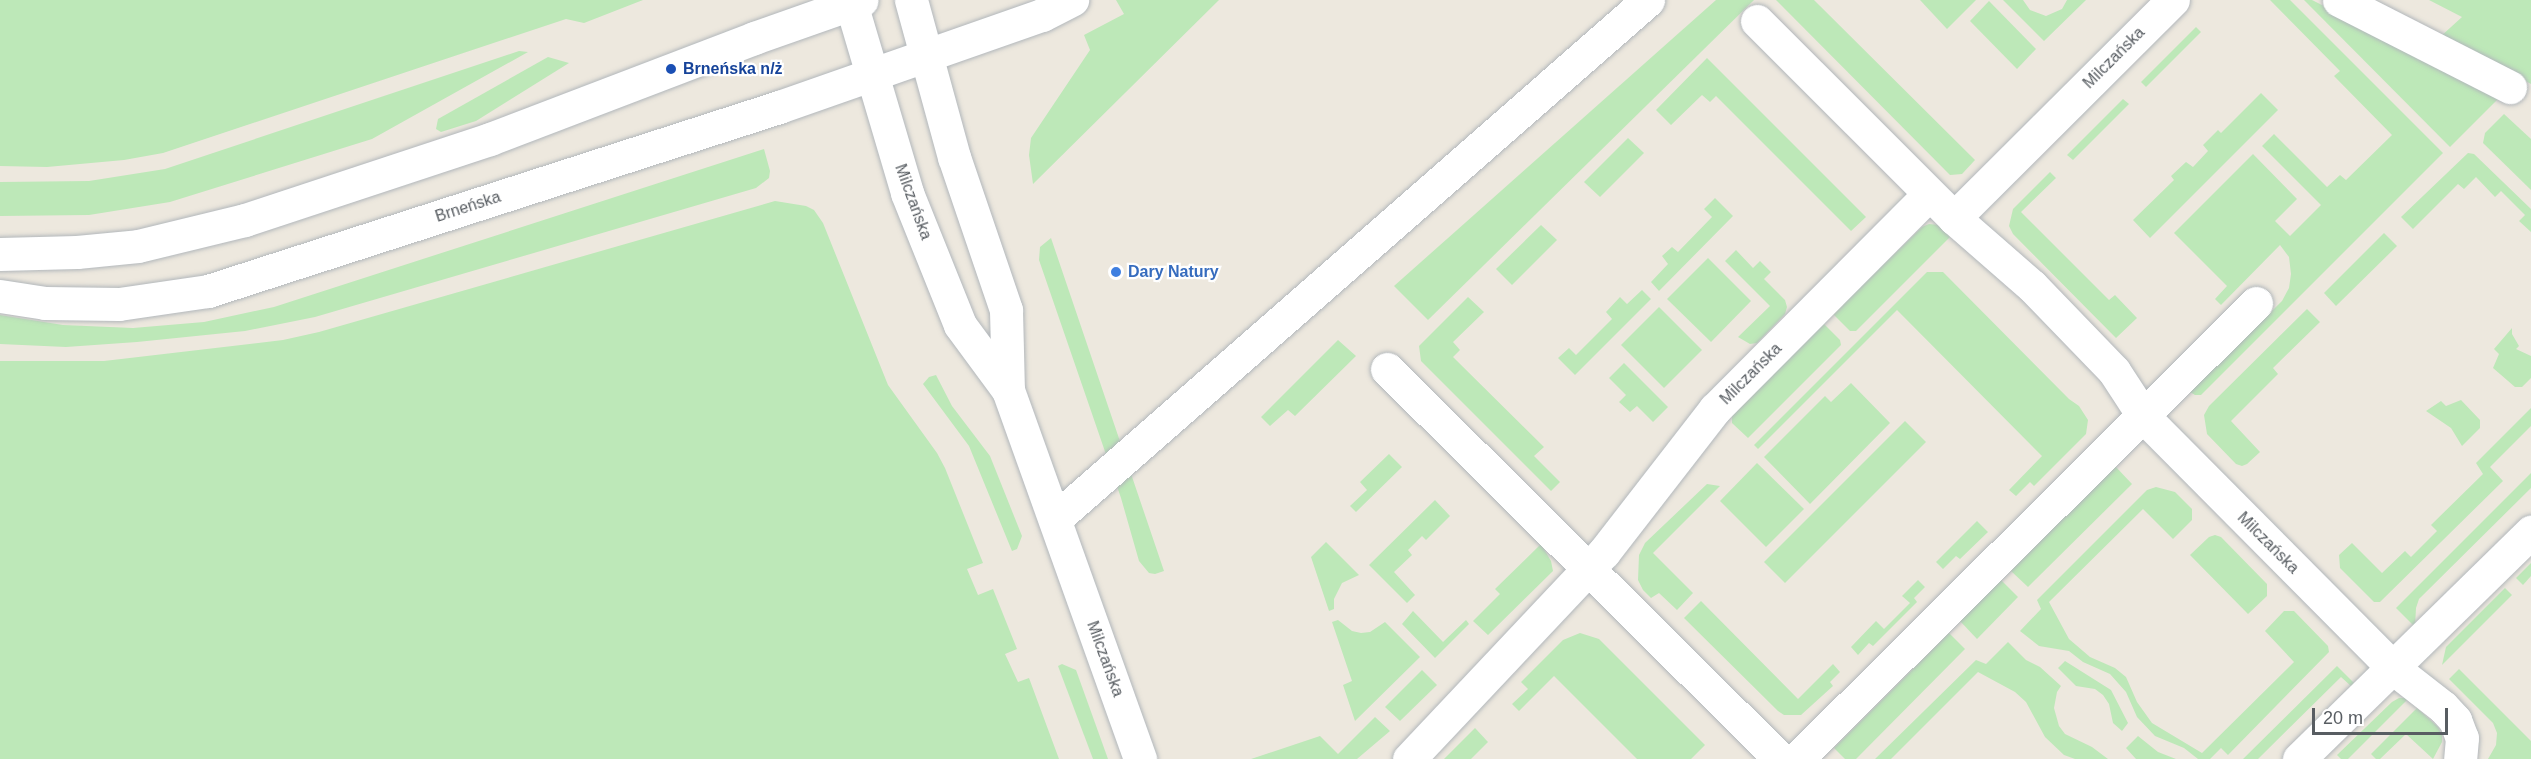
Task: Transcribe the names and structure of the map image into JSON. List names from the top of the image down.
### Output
{
  "streets": {
    "street": ["Milczańska", "Brneńska"]
  },
  "crossings": [
    ["Milczańska", "Brneńska"]
  ],
  "places": ["Brneńska n/ż", "Dary Natury"],
  "scale_bar": "20 m"
}
